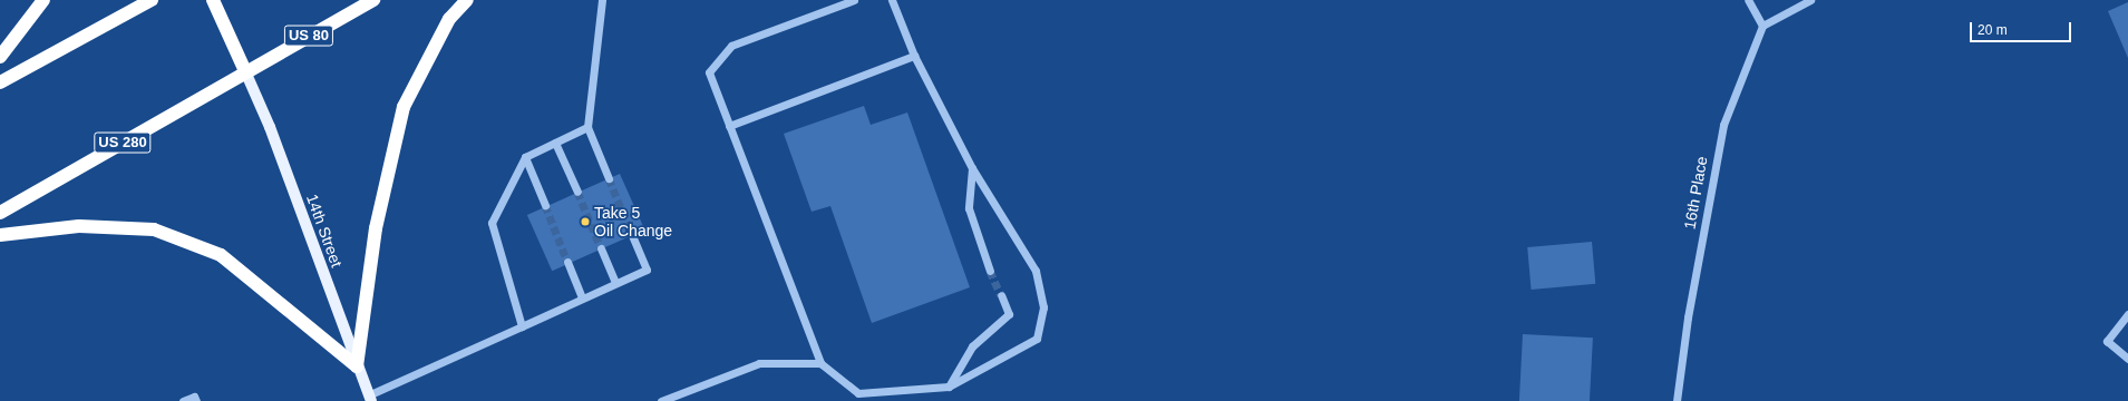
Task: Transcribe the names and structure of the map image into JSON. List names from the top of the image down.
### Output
{
  "streets": {
    "highway": ["US 80", "US 280"],
    "main road": ["14th Street"],
    "street": ["16th Place"]
  },
  "crossings": [
    ["US 80", "US 280"],
    ["US 80", "14th Street"],
    ["US 280", "14th Street"]
  ],
  "places": ["Take 5 Oil Change"],
  "scale_bar": "20 m"
}
